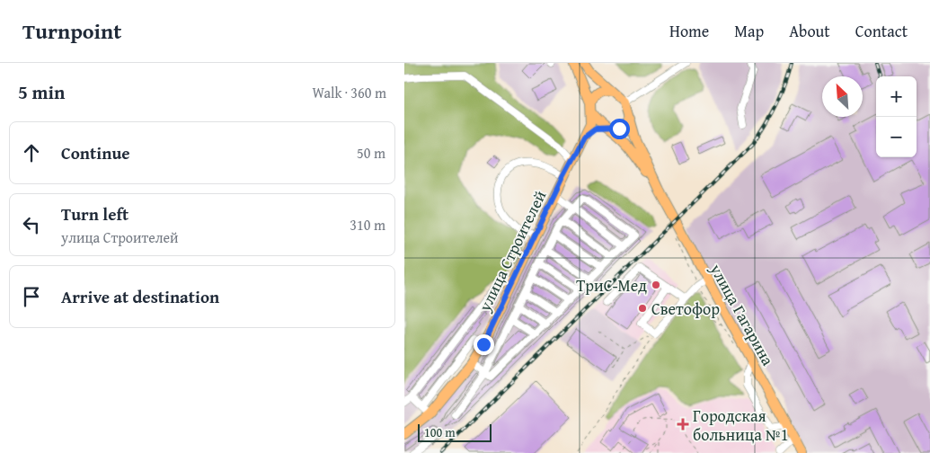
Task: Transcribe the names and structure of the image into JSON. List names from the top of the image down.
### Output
{
  "streets": {
    "main road": ["улица Строителей", "улица Гагарина"]
  },
  "places": {
    "other": ["ТриС-Мед", "Светофор"],
    "health": ["Городская больница №1"]
  },
  "scale_bar": "100 m",
  "north": "top left",
  "page": {
    "header": "Turnpoint",
    "nav": [
      "Home",
      "Map",
      "About",
      "Contact"
    ],
    "heading": ["5 min", "Walk · 360 m"],
    "map_buttons": ["+", "−"],
    "list": [
      ["Continue", "50 m"],
      ["Turn left", "улица Строителей", "310 m"],
      "Arrive at destination"
    ],
    "scale": "100 m"
  }
}
